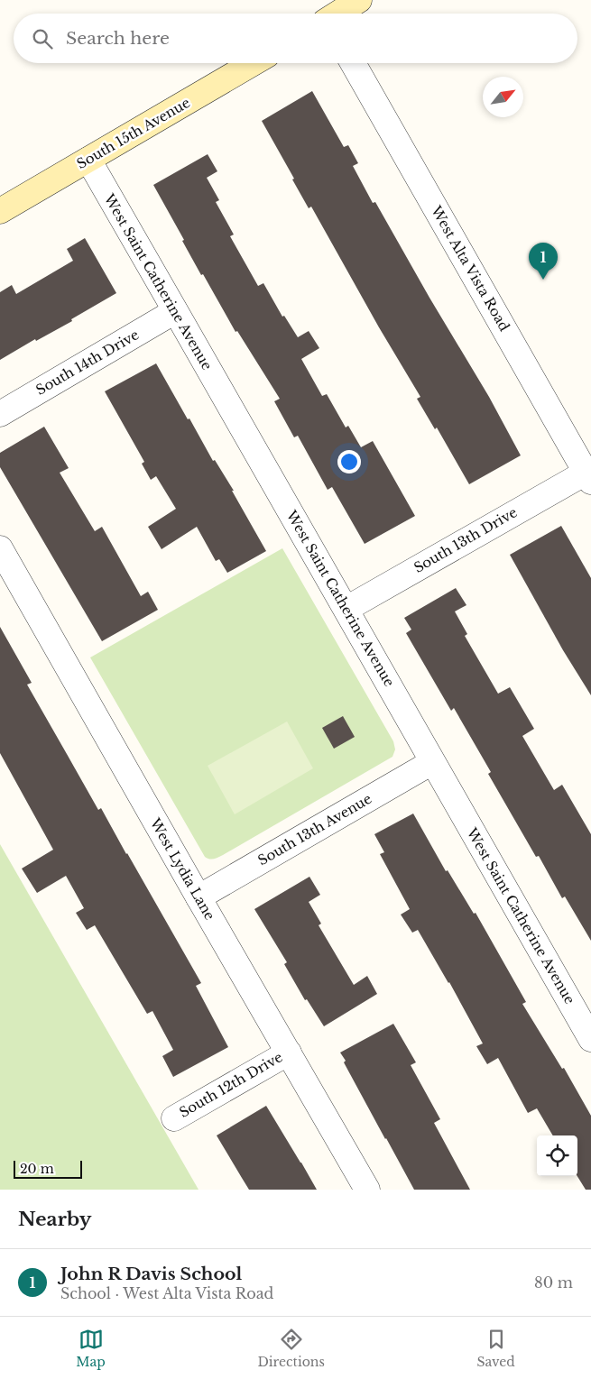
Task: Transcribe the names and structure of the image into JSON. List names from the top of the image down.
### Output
{
  "streets": {
    "street": [
      "South 15th Avenue",
      "West Alta Vista Road",
      "West Saint Catherine Avenue",
      "South 14th Drive",
      "South 13th Drive",
      "South 13th Avenue",
      "West Lydia Lane",
      "South 12th Drive"
    ]
  },
  "crossings": [
    ["South 15th Avenue", "West Saint Catherine Avenue"],
    ["West Alta Vista Road", "South 13th Drive"],
    ["West Saint Catherine Avenue", "South 14th Drive"],
    ["West Saint Catherine Avenue", "South 13th Drive"],
    ["West Saint Catherine Avenue", "South 13th Avenue"],
    ["South 13th Avenue", "West Lydia Lane"],
    ["West Lydia Lane", "South 12th Drive"]
  ],
  "scale_bar": "20 m",
  "north": "top right",
  "page": {
    "search": "Search here",
    "pins": "1",
    "scale": "20 m",
    "heading": "Nearby",
    "list": [
      {
        "mark": "1",
        "name": "John R Davis School",
        "note": "School · West Alta Vista Road",
        "value": "80 m"
      }
    ],
    "nav": ["Map", "Directions", "Saved"]
  }
}
